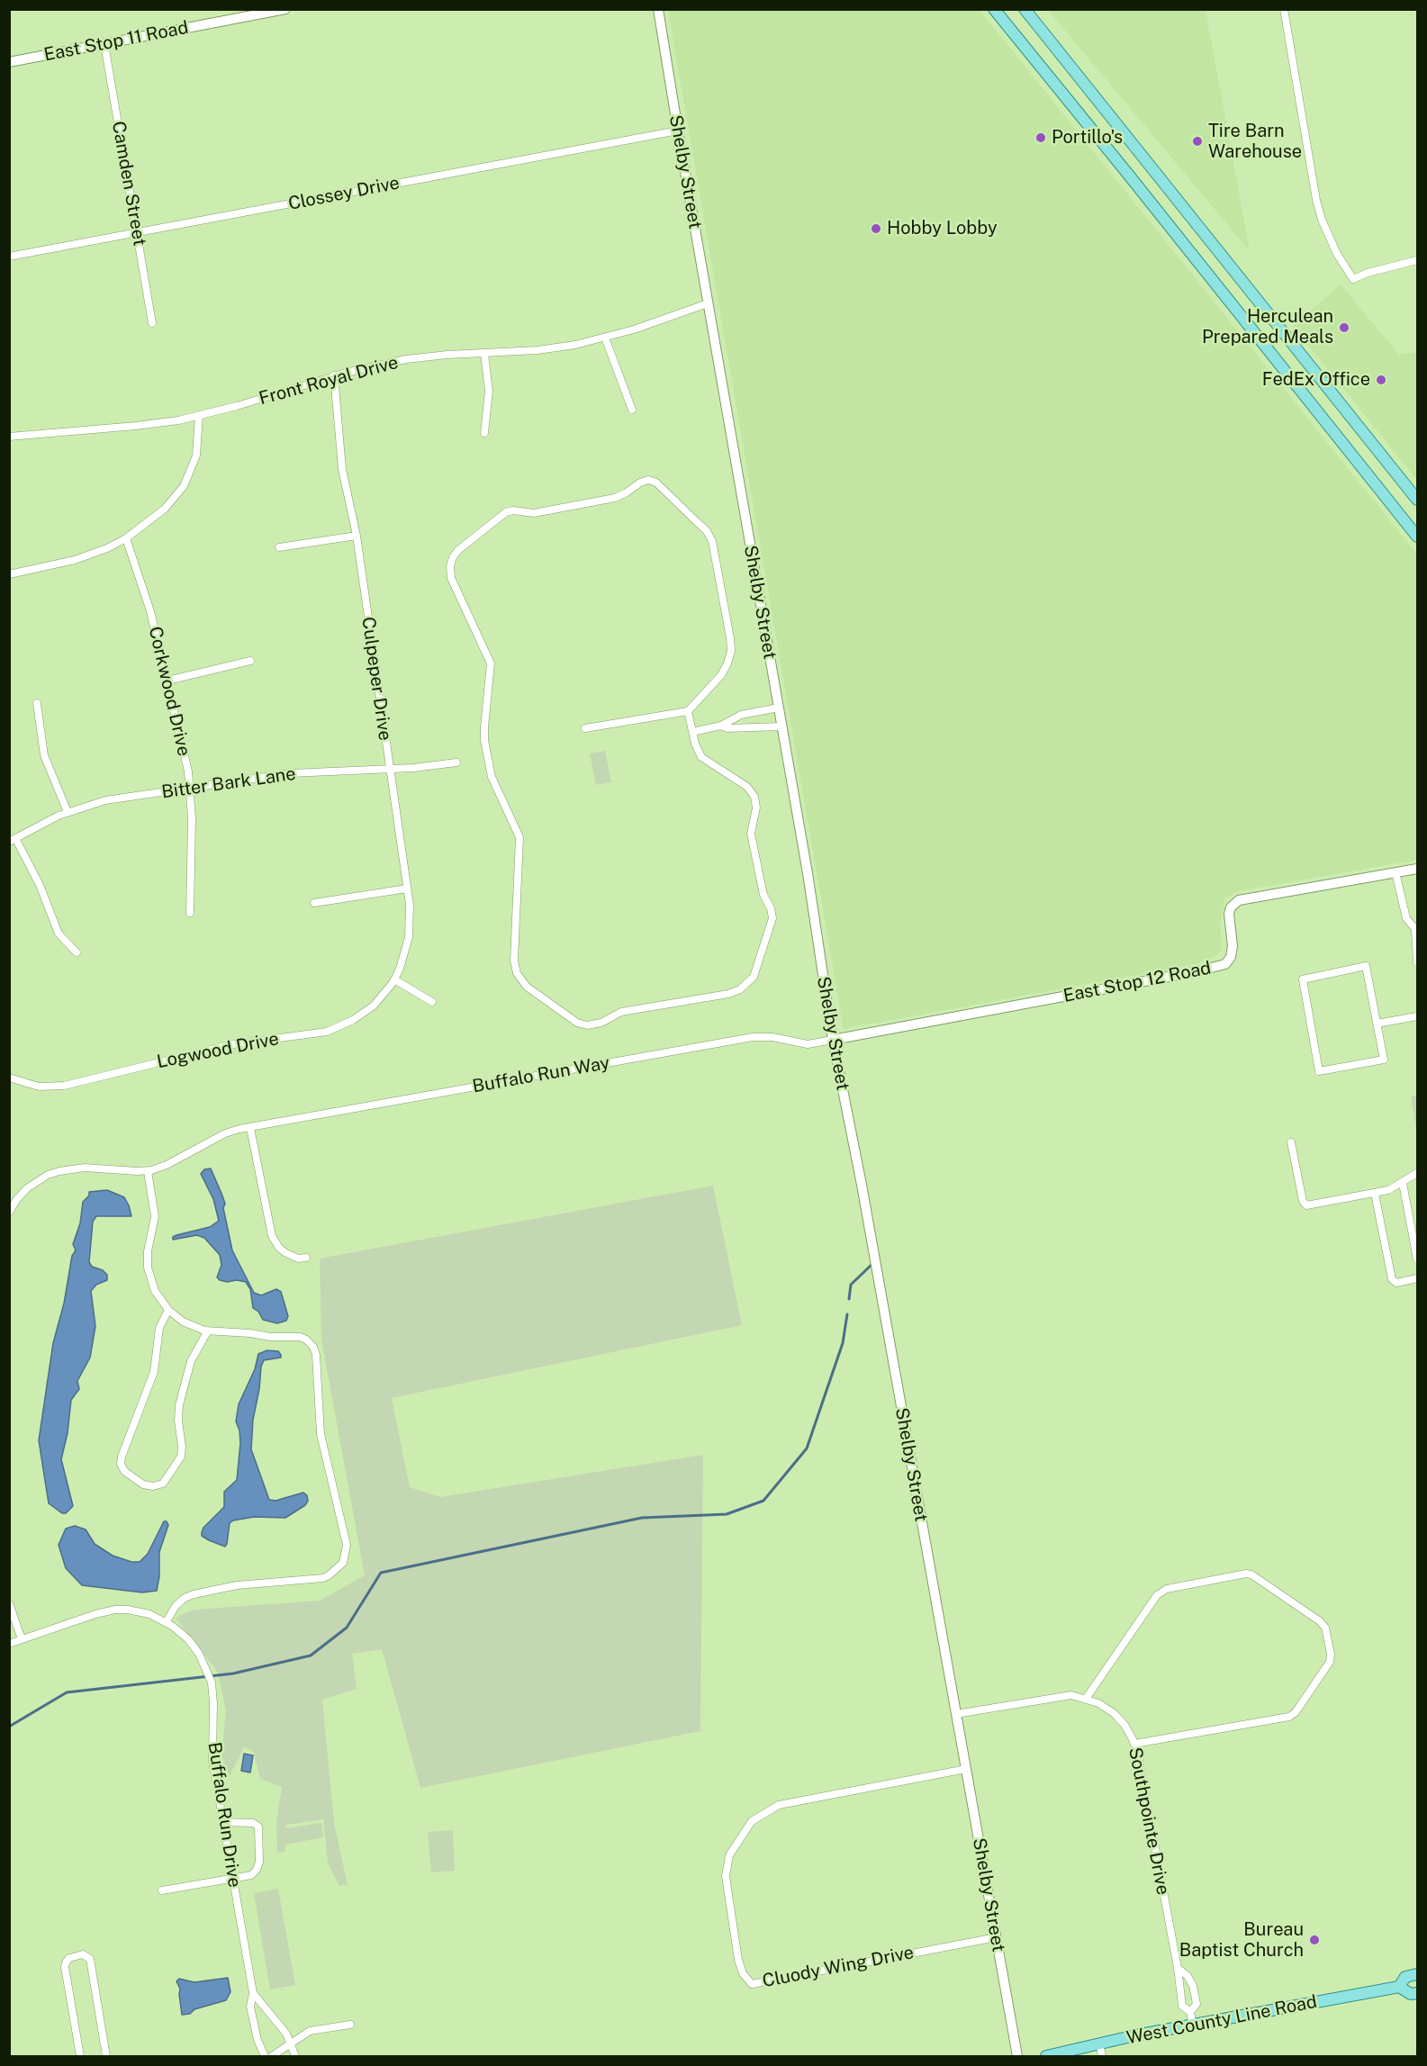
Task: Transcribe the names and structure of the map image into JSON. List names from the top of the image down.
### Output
{
  "streets": {
    "main road": ["West County Line Road"],
    "street": [
      "East Stop 11 Road",
      "Shelby Street",
      "Camden Street",
      "Clossey Drive",
      "Front Royal Drive",
      "Culpeper Drive",
      "Corkwood Drive",
      "Bitter Bark Lane",
      "East Stop 12 Road",
      "Logwood Drive",
      "Buffalo Run Way",
      "Buffalo Run Drive",
      "Southpointe Drive",
      "Cluody Wing Drive"
    ]
  },
  "crossings": [
    ["East Stop 11 Road", "Camden Street"],
    ["Shelby Street", "Clossey Drive"],
    ["Shelby Street", "Front Royal Drive"],
    ["Shelby Street", "East Stop 12 Road"],
    ["Shelby Street", "Buffalo Run Way"],
    ["Shelby Street", "Southpointe Drive"],
    ["Shelby Street", "Cluody Wing Drive"],
    ["Camden Street", "Clossey Drive"],
    ["Front Royal Drive", "Culpeper Drive"],
    ["Culpeper Drive", "Bitter Bark Lane"],
    ["Culpeper Drive", "Logwood Drive"],
    ["Corkwood Drive", "Bitter Bark Lane"],
    ["East Stop 12 Road", "Buffalo Run Way"],
    ["Southpointe Drive", "West County Line Road"]
  ],
  "places": [
    "Portillo's",
    "Tire Barn Warehouse",
    "Hobby Lobby",
    "Herculean Prepared Meals",
    "FedEx Office",
    "Bureau Baptist Church"
  ]
}
